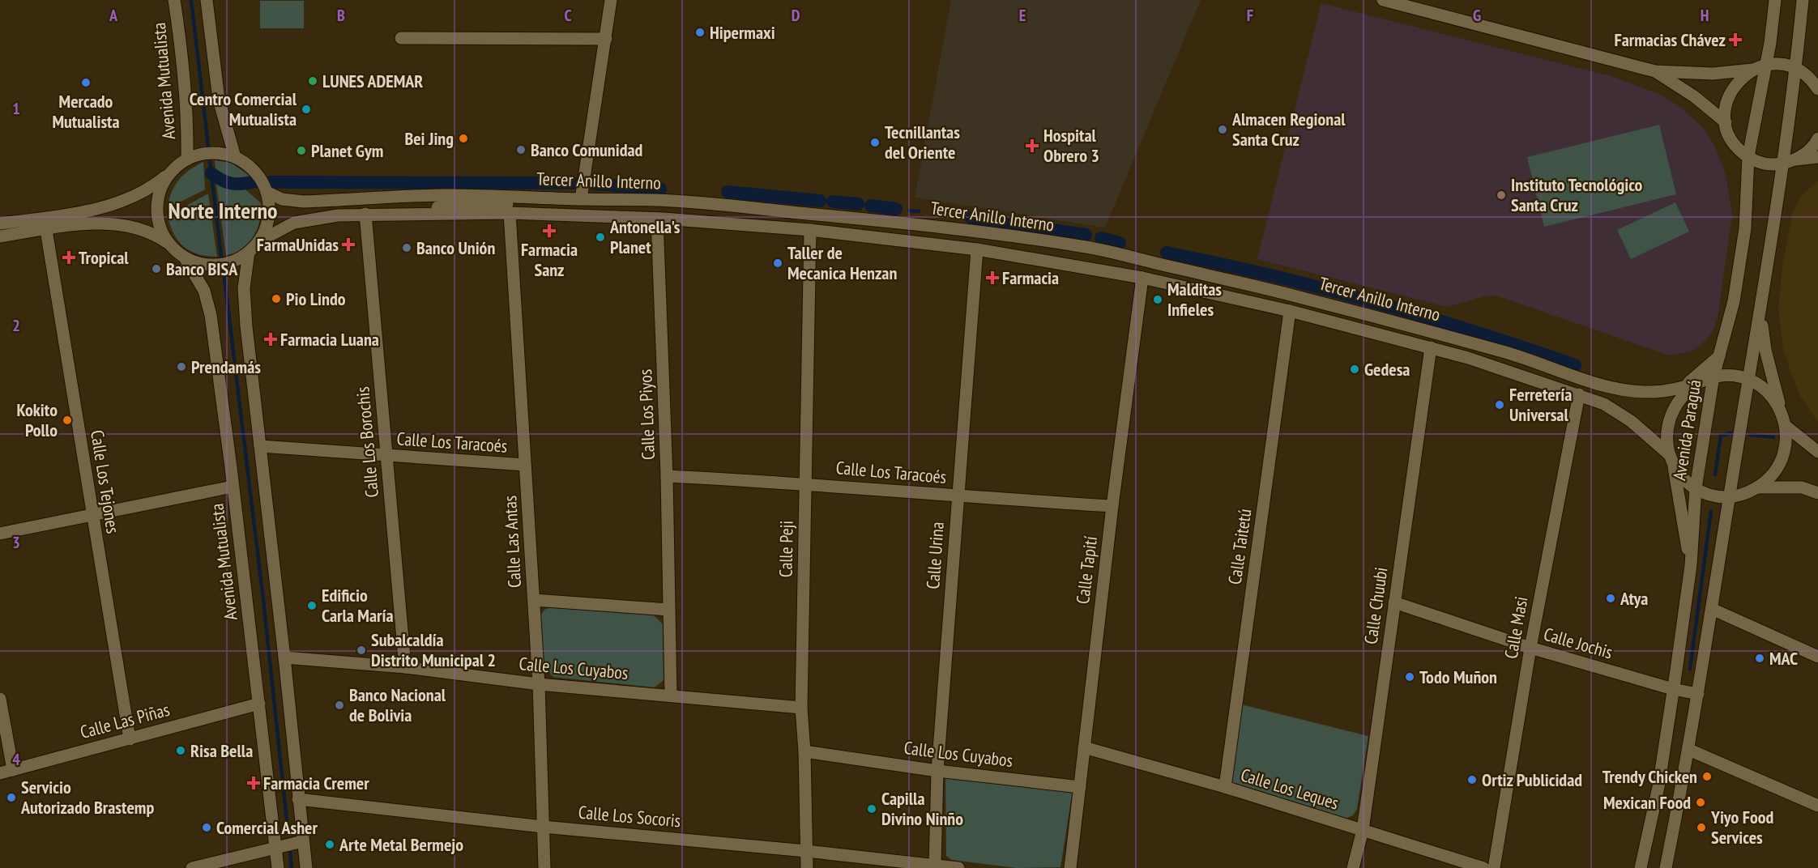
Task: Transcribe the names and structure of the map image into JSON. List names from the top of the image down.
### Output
{
  "streets": {
    "street": [
      "Avenida Mutualista",
      "Tercer Anillo Interno",
      "Calle Los Piyos",
      "Avenida Paraguá",
      "Calle Los Borochis",
      "Calle Los Taracoés",
      "Calle Los Tejones",
      "Calle Las Antas",
      "Calle Taitetú",
      "Calle Peji",
      "Calle Urina",
      "Calle Tapití",
      "Calle Chuubi",
      "Calle Masi",
      "Calle Jochis",
      "Calle Los Cuyabos",
      "Calle Las Piñas",
      "Calle Los Leques",
      "Calle Los Socoris"
    ]
  },
  "crossings": [
    ["Avenida Mutualista", "Tercer Anillo Interno"],
    ["Avenida Mutualista", "Calle Las Piñas"],
    ["Tercer Anillo Interno", "Calle Los Piyos"],
    ["Tercer Anillo Interno", "Avenida Paraguá"],
    ["Tercer Anillo Interno", "Calle Los Borochis"],
    ["Tercer Anillo Interno", "Calle Las Antas"],
    ["Tercer Anillo Interno", "Calle Taitetú"],
    ["Tercer Anillo Interno", "Calle Peji"],
    ["Tercer Anillo Interno", "Calle Urina"],
    ["Tercer Anillo Interno", "Calle Tapití"],
    ["Tercer Anillo Interno", "Calle Chuubi"],
    ["Tercer Anillo Interno", "Calle Masi"],
    ["Calle Los Piyos", "Calle Los Taracoés"],
    ["Calle Los Piyos", "Calle Los Cuyabos"],
    ["Avenida Paraguá", "Calle Jochis"],
    ["Calle Los Borochis", "Calle Los Taracoés"],
    ["Calle Los Borochis", "Calle Los Cuyabos"],
    ["Calle Los Taracoés", "Calle Las Antas"],
    ["Calle Los Taracoés", "Calle Peji"],
    ["Calle Los Taracoés", "Calle Urina"],
    ["Calle Los Taracoés", "Calle Tapití"],
    ["Calle Los Tejones", "Calle Las Piñas"],
    ["Calle Las Antas", "Calle Los Cuyabos"],
    ["Calle Las Antas", "Calle Los Socoris"],
    ["Calle Taitetú", "Calle Los Leques"],
    ["Calle Peji", "Calle Los Cuyabos"],
    ["Calle Peji", "Calle Los Socoris"],
    ["Calle Urina", "Calle Los Cuyabos"],
    ["Calle Urina", "Calle Los Socoris"],
    ["Calle Tapití", "Calle Los Cuyabos"],
    ["Calle Tapití", "Calle Los Leques"],
    ["Calle Chuubi", "Calle Jochis"],
    ["Calle Chuubi", "Calle Los Leques"],
    ["Calle Masi", "Calle Jochis"]
  ],
  "districts": ["Norte Interno"],
  "places": {
    "other": [
      "Hipermaxi",
      "LUNES ADEMAR",
      "Mercado Mutualista",
      "Centro Comercial Mutualista",
      "Almacen Regional Santa Cruz",
      "Bei Jing",
      "Tecnillantas del Oriente",
      "Banco Comunidad",
      "Planet Gym",
      "Instituto Tecnológico Santa Cruz",
      "Antonella's Planet",
      "Banco Unión",
      "Taller de Mecanica Henzan",
      "Banco BISA",
      "Pio Lindo",
      "Malditas Infieles",
      "Prendamás",
      "Gedesa",
      "Ferretería Universal",
      "Kokito Pollo",
      "Atya",
      "Edificio Carla María",
      "Subalcaldía Distrito Municipal 2",
      "MAC",
      "Todo Muñon",
      "Banco Nacional de Bolivia",
      "Risa Bella",
      "Trendy Chicken",
      "Ortiz Publicidad",
      "Servicio Autorizado Brastemp",
      "Mexican Food",
      "Capilla Divino Ninño",
      "Comercial Asher",
      "Yiyo Food Services",
      "Arte Metal Bermejo"
    ],
    "health": [
      "Farmacias Chávez",
      "Hospital Obrero 3",
      "Farmacia Sanz",
      "FarmaUnidas",
      "Tropical",
      "Farmacia",
      "Farmacia Luana",
      "Farmacia Cremer"
    ]
  },
  "grid": {
    "columns": [
      "A",
      "B",
      "C",
      "D",
      "E",
      "F",
      "G",
      "H"
    ],
    "rows": [
      "1",
      "2",
      "3",
      "4"
    ]
  }
}
